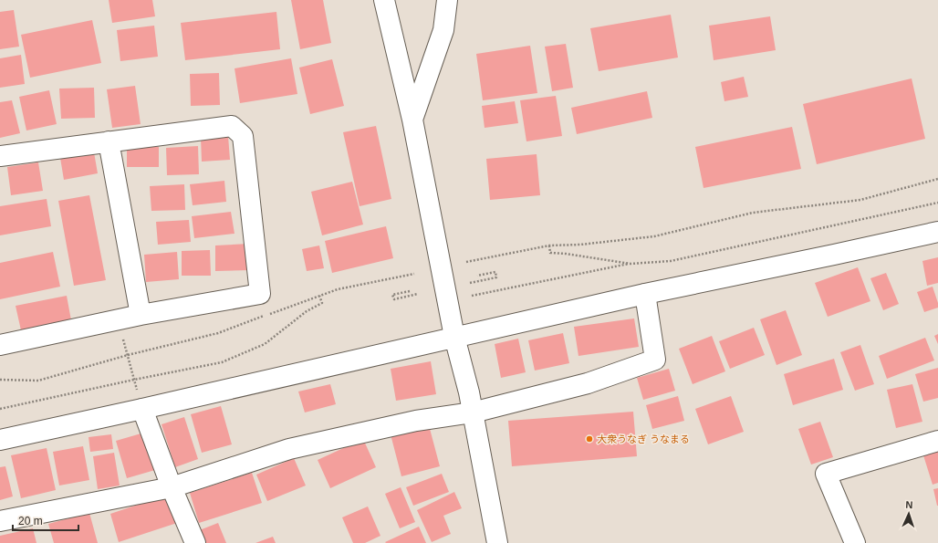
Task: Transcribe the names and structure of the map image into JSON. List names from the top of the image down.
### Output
{
  "places": ["大衆うなぎ うなまる"],
  "scale_bar": "20 m",
  "north": "top"
}
